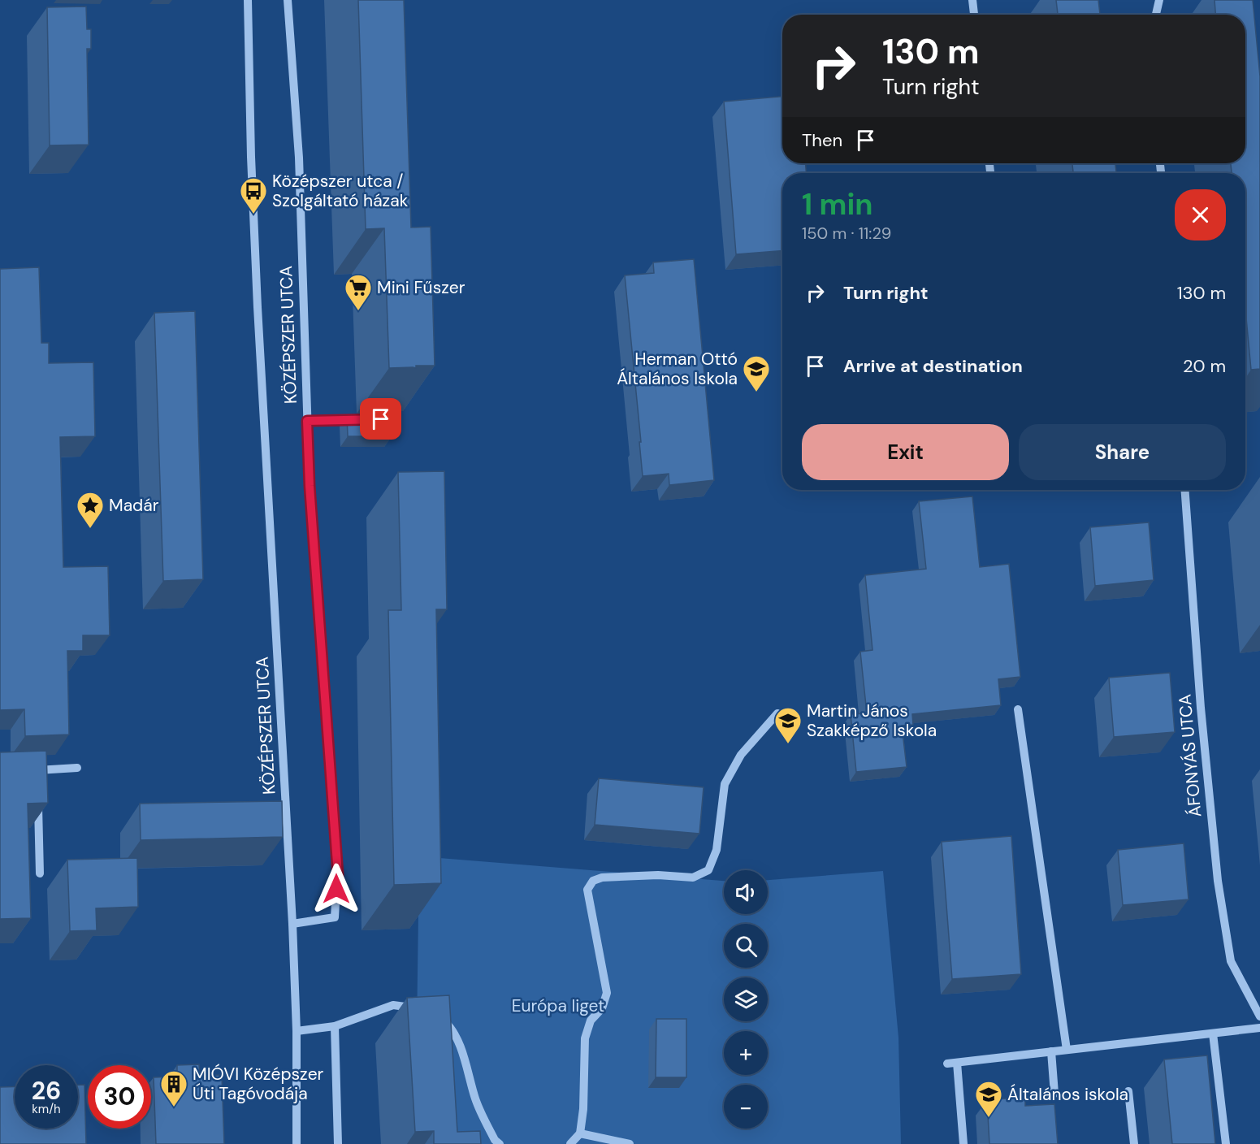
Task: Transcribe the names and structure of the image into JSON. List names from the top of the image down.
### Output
{
  "streets": {
    "street": ["KÖZÉPSZER UTCA", "ÁFONYÁS UTCA"]
  },
  "parks": ["Európa liget"],
  "places": {
    "bus stop": ["Középszer utca / Szolgáltató házak"],
    "supermarket": ["Mini Fűszer"],
    "school or university": ["Herman Ottó Általános Iskola", "Martin János Szakképző Iskola", "Általános iskola"],
    "place": ["Madár"],
    "building": ["MIÓVI Középszer Úti Tagóvodája"]
  },
  "page": {
    "turn": ["130 m", "Turn right"],
    "then": "Then",
    "heading": ["1 min", "150 m · 11:29"],
    "list": [
      {
        "name": "Turn right",
        "value": "130 m"
      },
      {
        "name": "Arrive at destination",
        "value": "20 m"
      }
    ],
    "buttons": ["Exit", "Share"],
    "map_buttons": ["+", "−"],
    "speed": "26 km/h",
    "limit": "30"
  }
}
